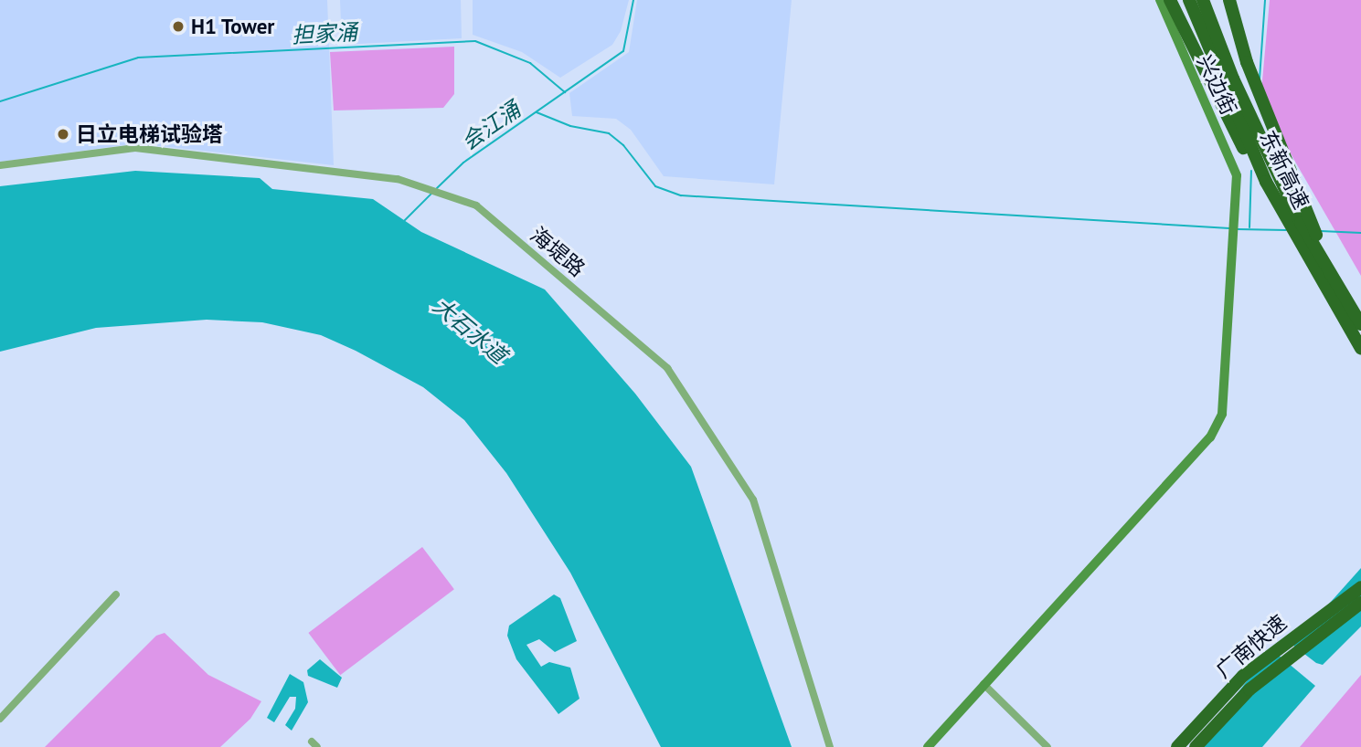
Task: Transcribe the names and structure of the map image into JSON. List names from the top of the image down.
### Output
{
  "streets": {
    "highway": ["东新高速", "广南快速"],
    "street": ["兴边街", "海堤路"]
  },
  "water": ["担家涌", "会江涌", "大石水道"],
  "places": ["H1 Tower", "日立电梯试验塔"]
}
